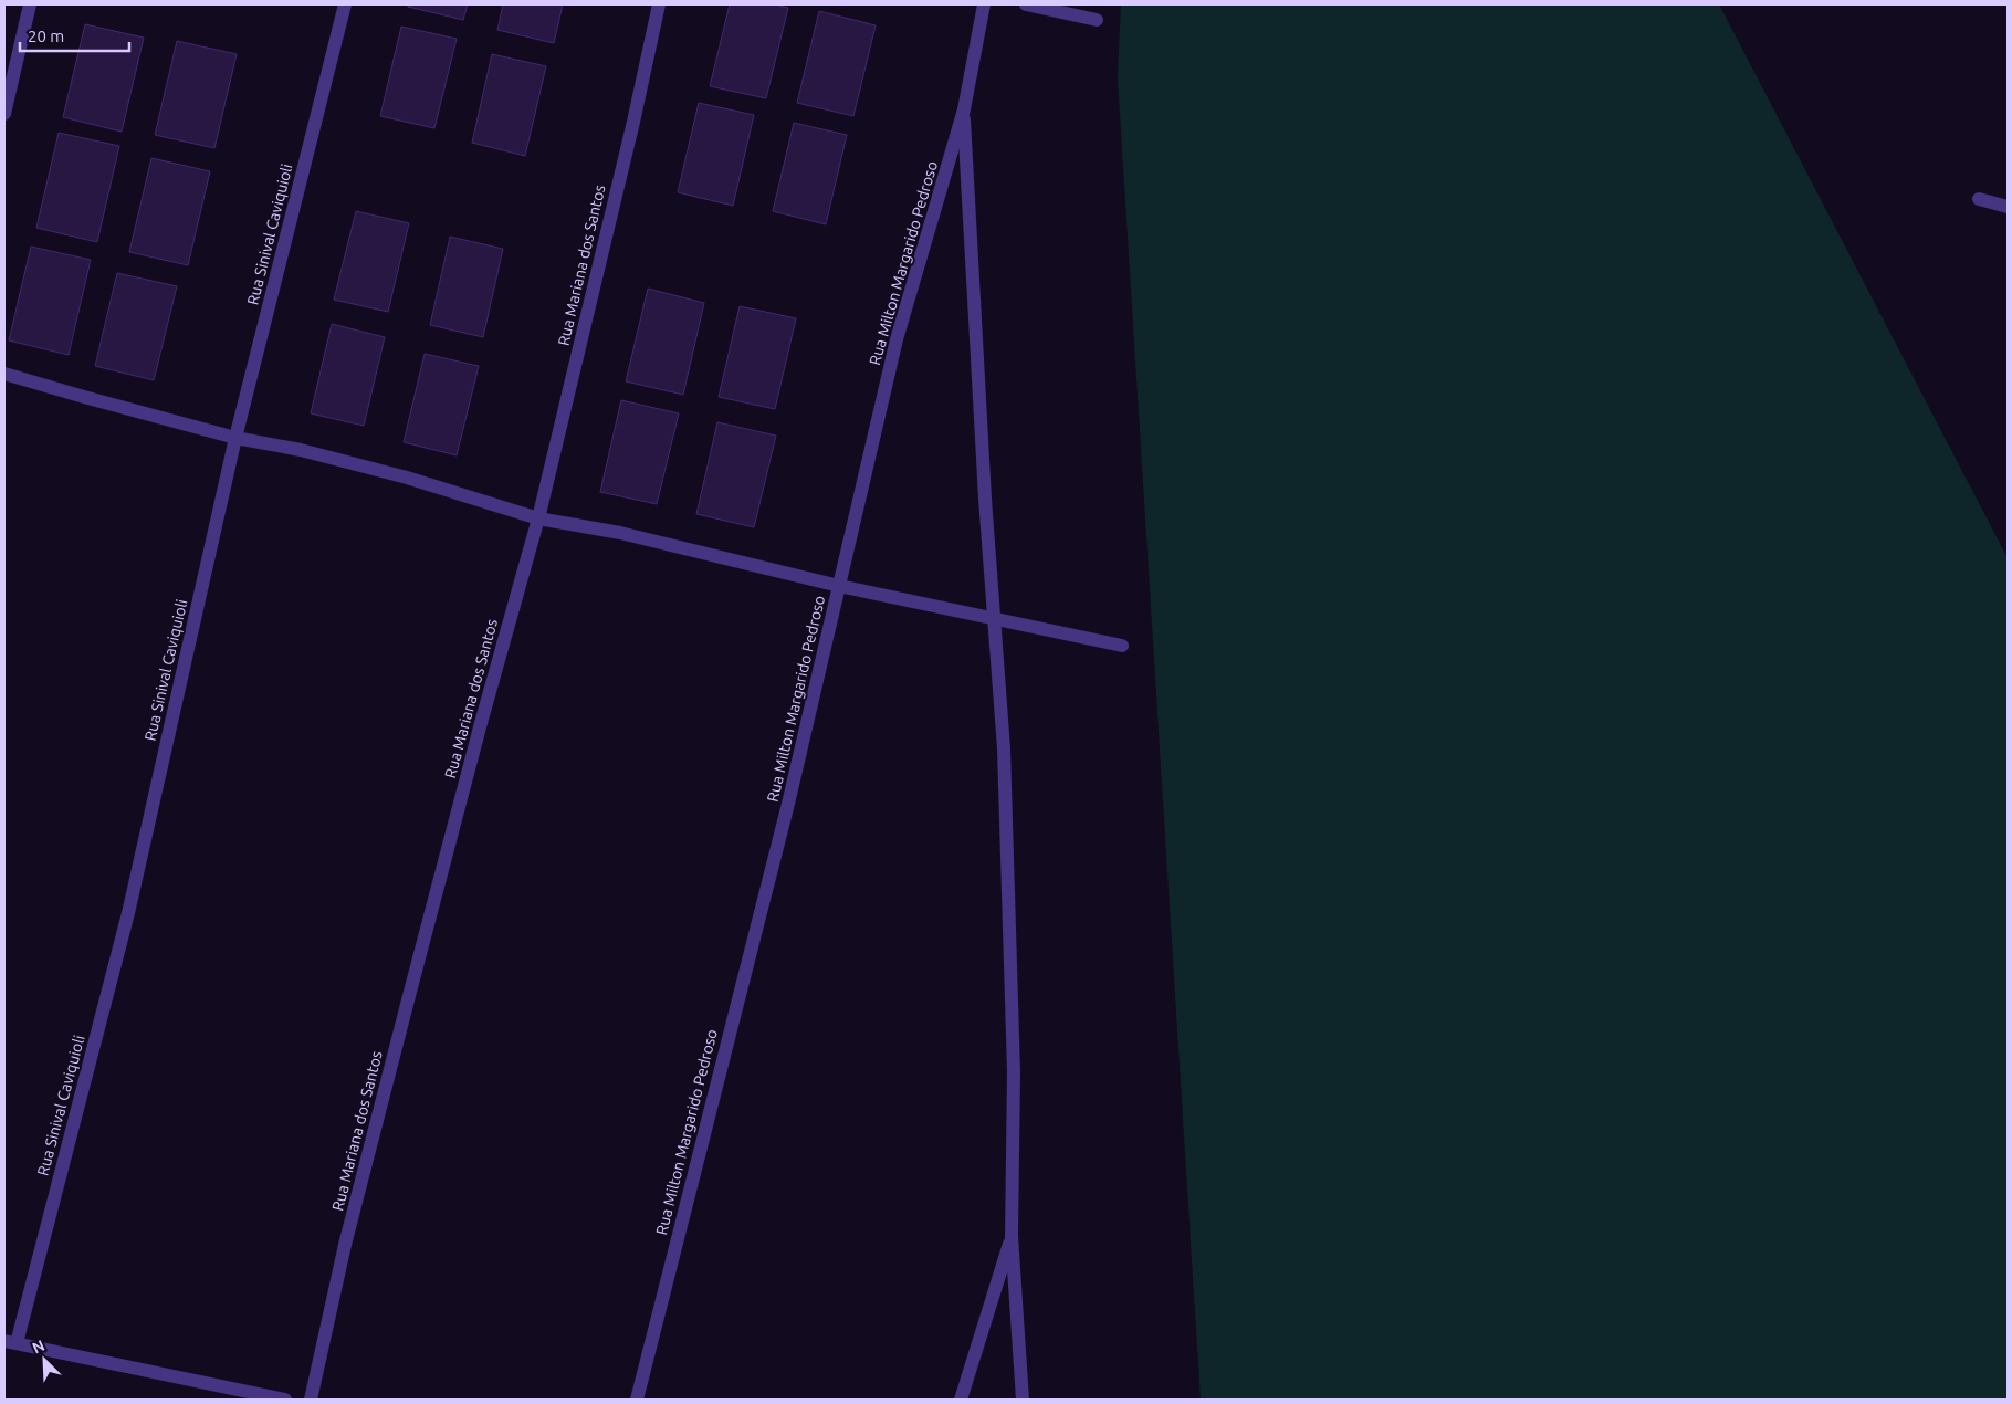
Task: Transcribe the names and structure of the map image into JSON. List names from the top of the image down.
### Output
{
  "streets": {
    "street": ["Rua Sinival Caviquioli", "Rua Milton Margarido Pedroso", "Rua Mariana dos Santos"]
  },
  "scale_bar": "20 m",
  "north": "top left"
}
